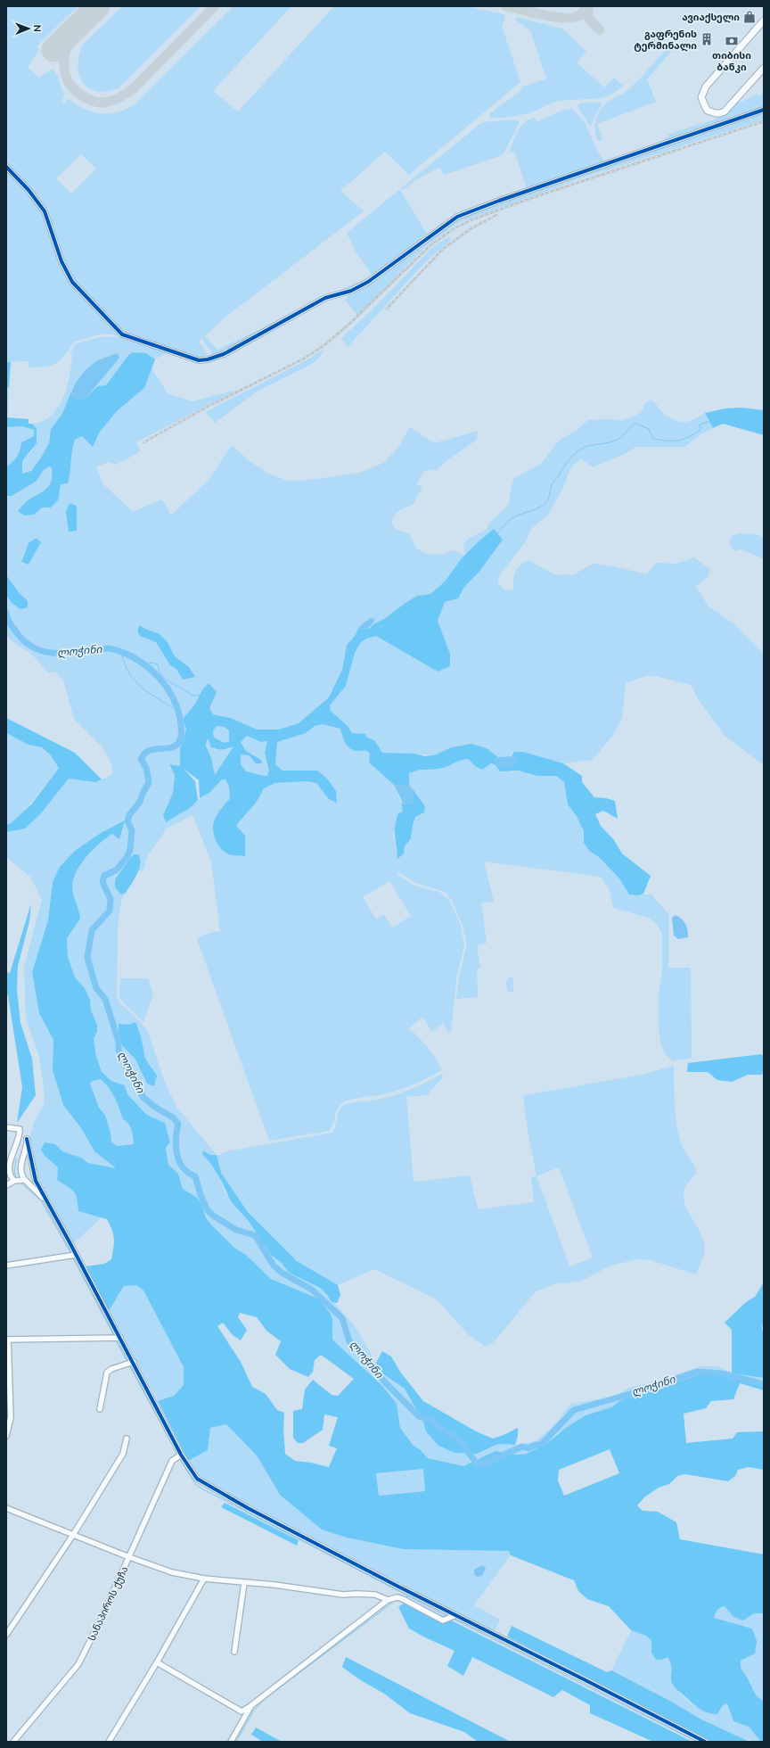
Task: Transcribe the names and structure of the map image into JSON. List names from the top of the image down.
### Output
{
  "streets": {
    "street": ["სანაპიროს ქუჩა"]
  },
  "water": ["ლოჭინი"],
  "places": {
    "shop": ["ავიაქსელი"],
    "building": ["გაფრენის ტერმინალი"],
    "bank": ["თიბისი ბანკი"]
  },
  "north": "right"
}
